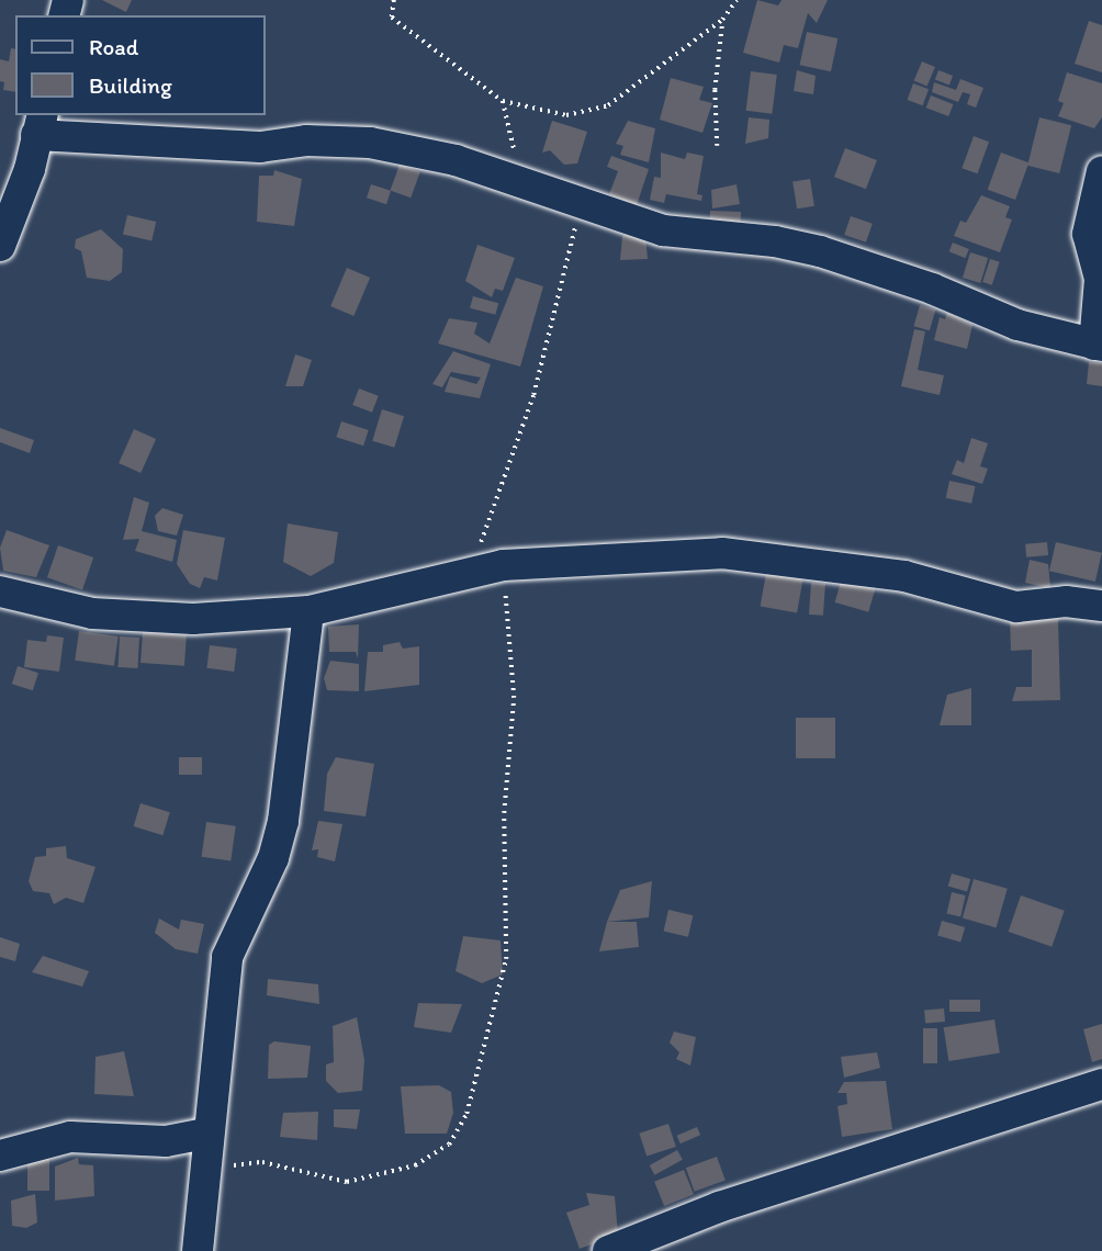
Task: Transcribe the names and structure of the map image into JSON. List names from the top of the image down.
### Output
{
  "legend": ["Road", "Building"]
}
